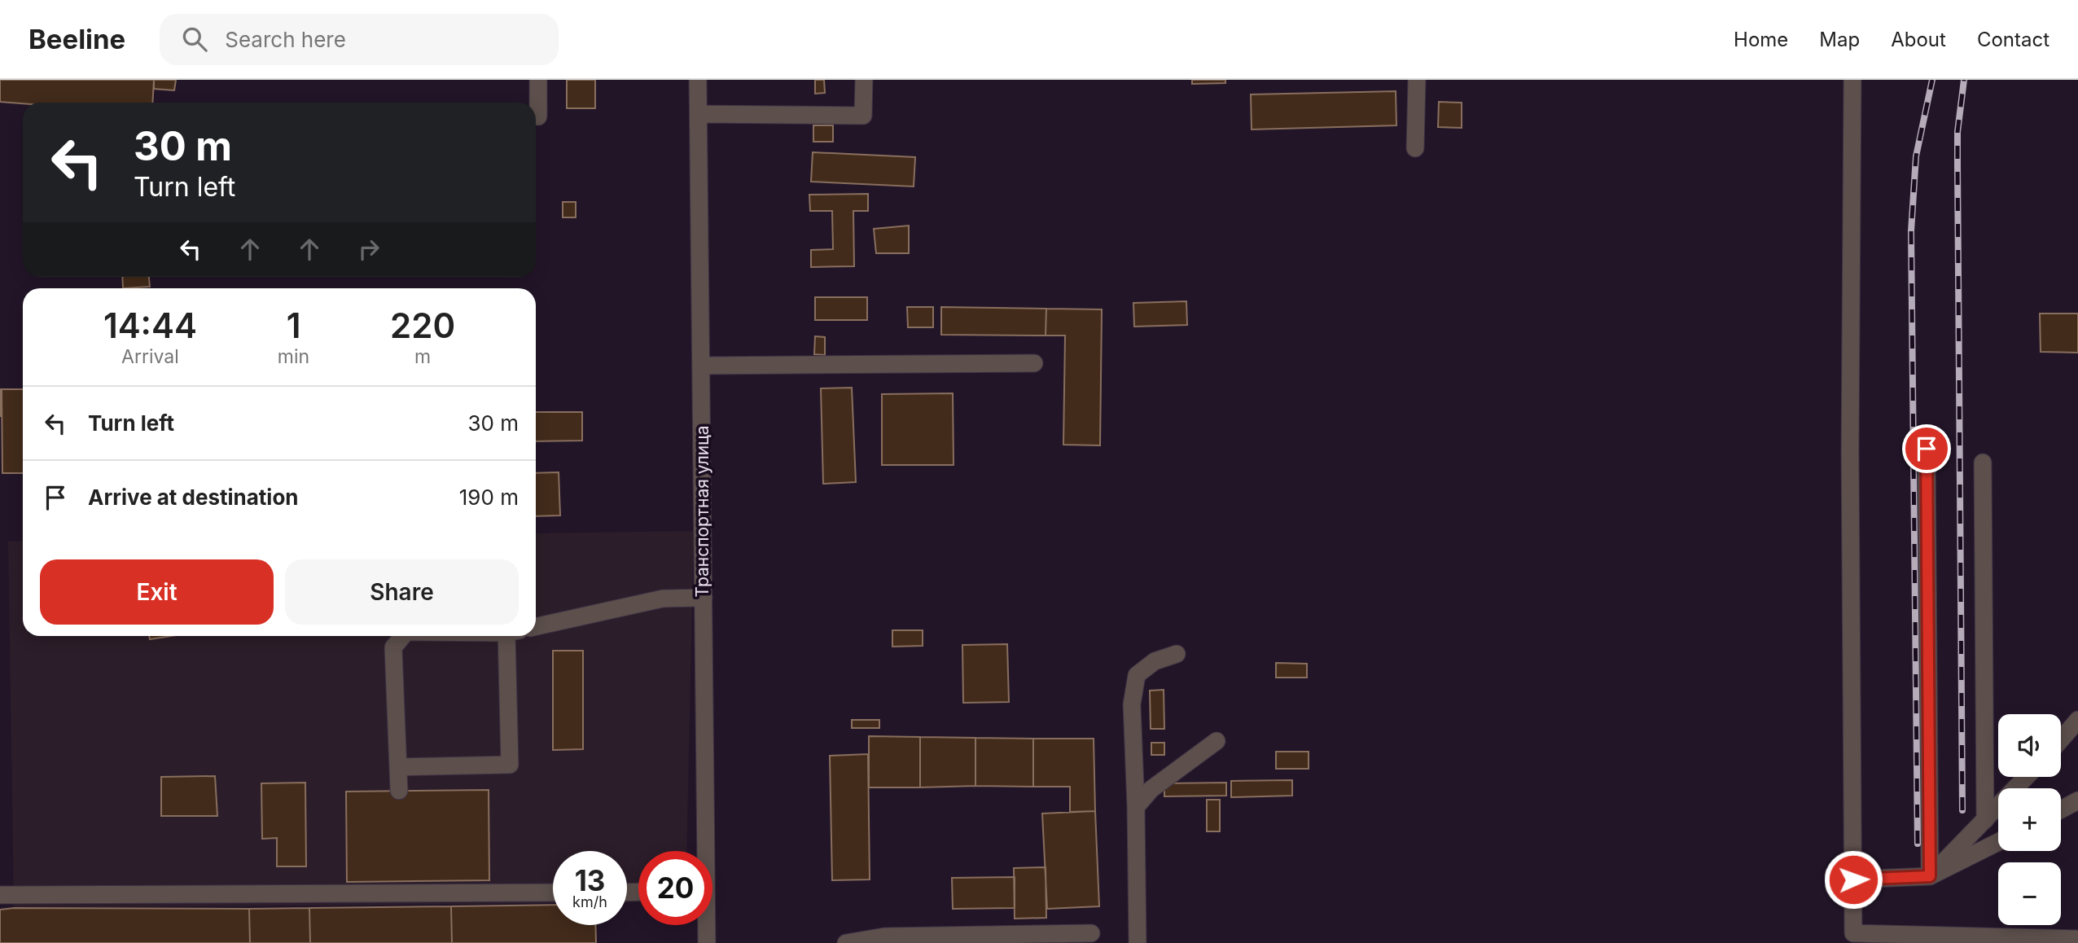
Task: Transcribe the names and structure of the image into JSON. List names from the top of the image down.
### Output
{
  "streets": {
    "street": ["Транспортная улица"]
  },
  "page": {
    "header": "Beeline",
    "search": "Search here",
    "nav": [
      "Home",
      "Map",
      "About",
      "Contact"
    ],
    "turn": ["30 m", "Turn left"],
    "eta": [
      "14:44",
      "Arrival",
      "1",
      "min",
      "220",
      "m"
    ],
    "list": [
      {
        "name": "Turn left",
        "value": "30 m"
      },
      {
        "name": "Arrive at destination",
        "value": "190 m"
      }
    ],
    "buttons": ["Exit", "Share"],
    "map_buttons": ["+", "−"],
    "speed": "13 km/h",
    "limit": "20"
  }
}
